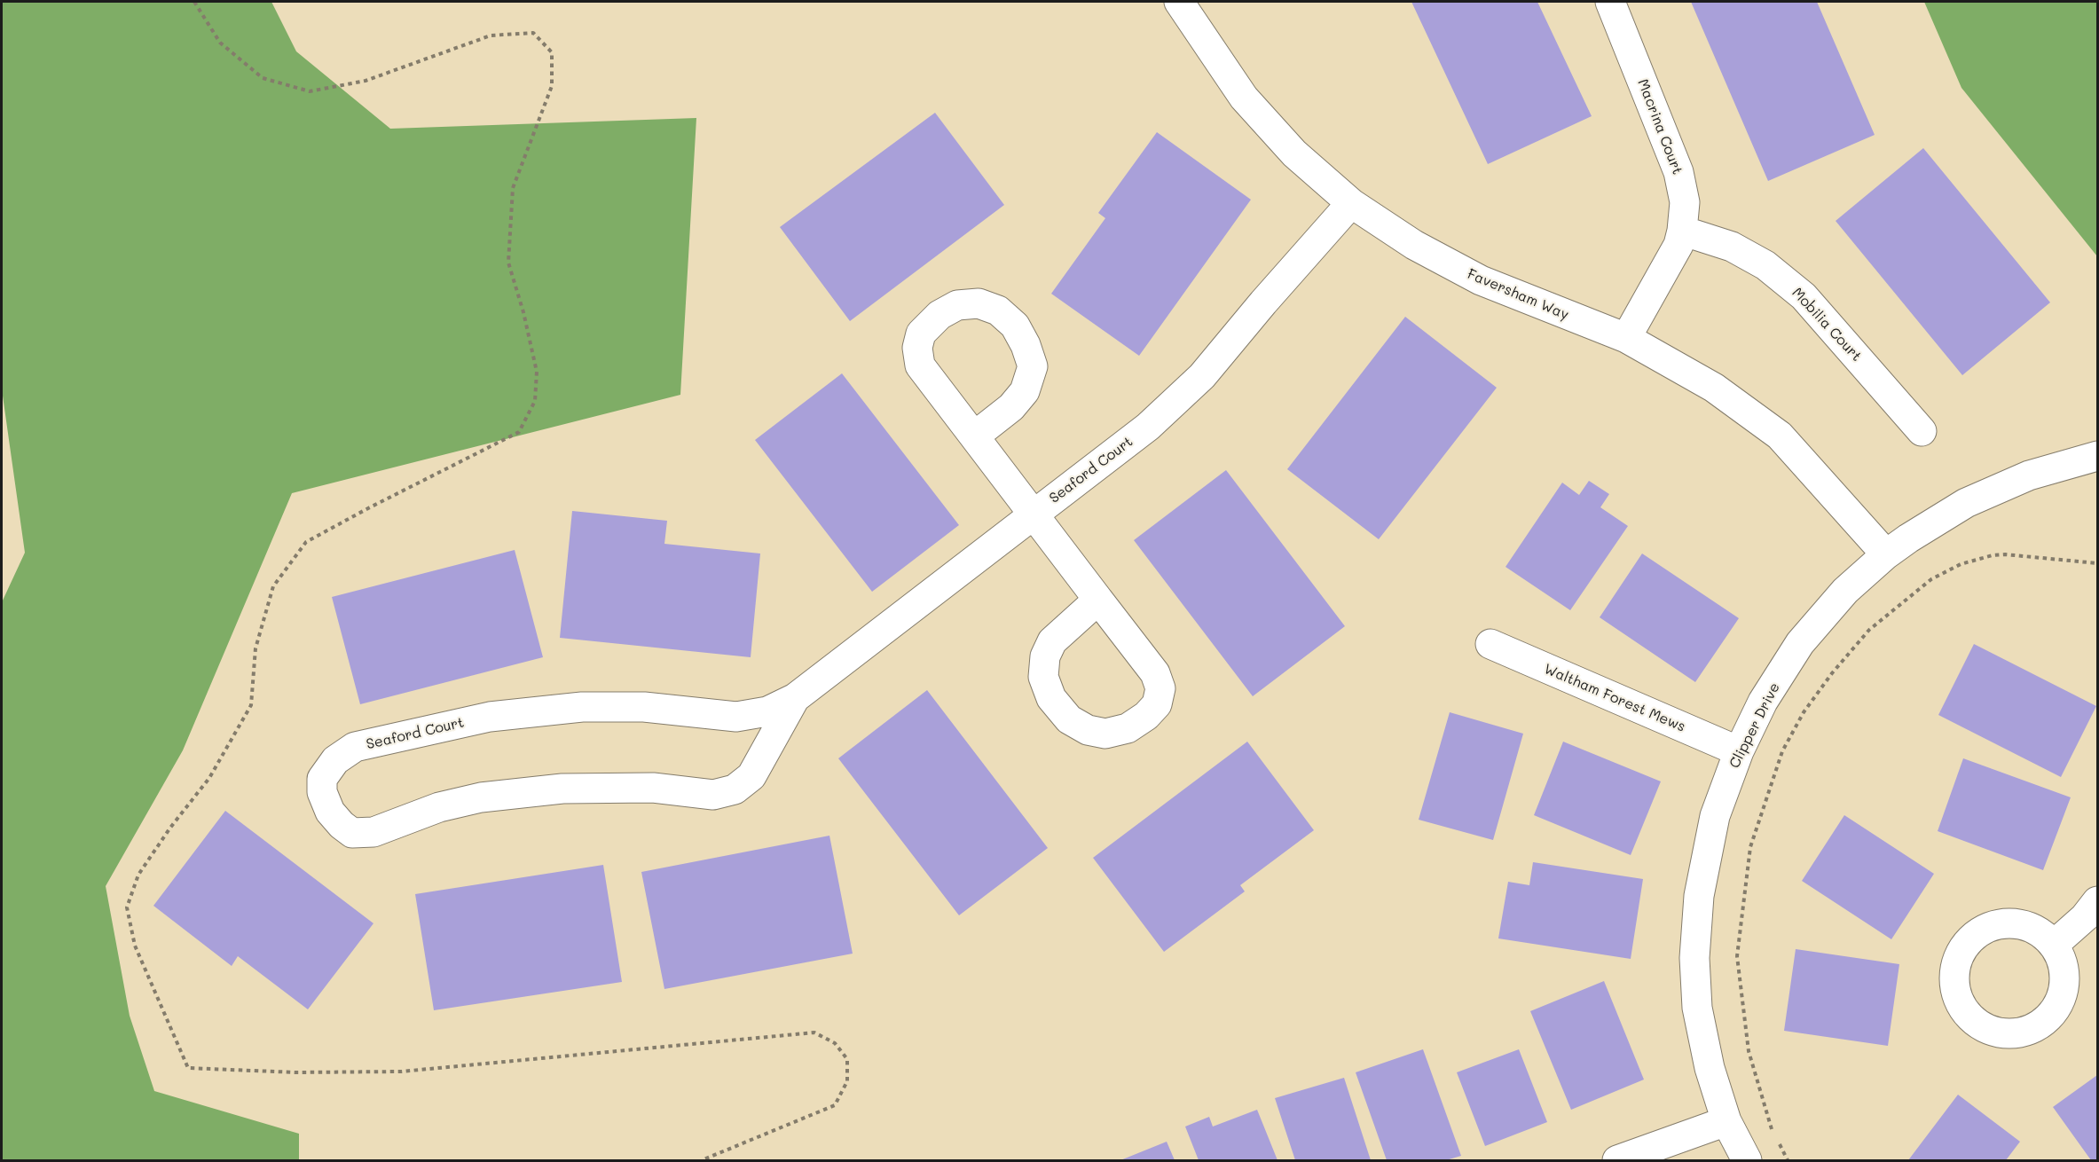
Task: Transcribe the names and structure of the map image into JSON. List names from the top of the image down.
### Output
{
  "streets": {
    "street": [
      "Macrina Court",
      "Faversham Way",
      "Mobilia Court",
      "Seaford Court",
      "Waltham Forest Mews",
      "Clipper Drive"
    ]
  },
  "crossings": [
    ["Macrina Court", "Faversham Way"],
    ["Macrina Court", "Mobilia Court"],
    ["Faversham Way", "Seaford Court"],
    ["Faversham Way", "Clipper Drive"],
    ["Waltham Forest Mews", "Clipper Drive"]
  ]
}
